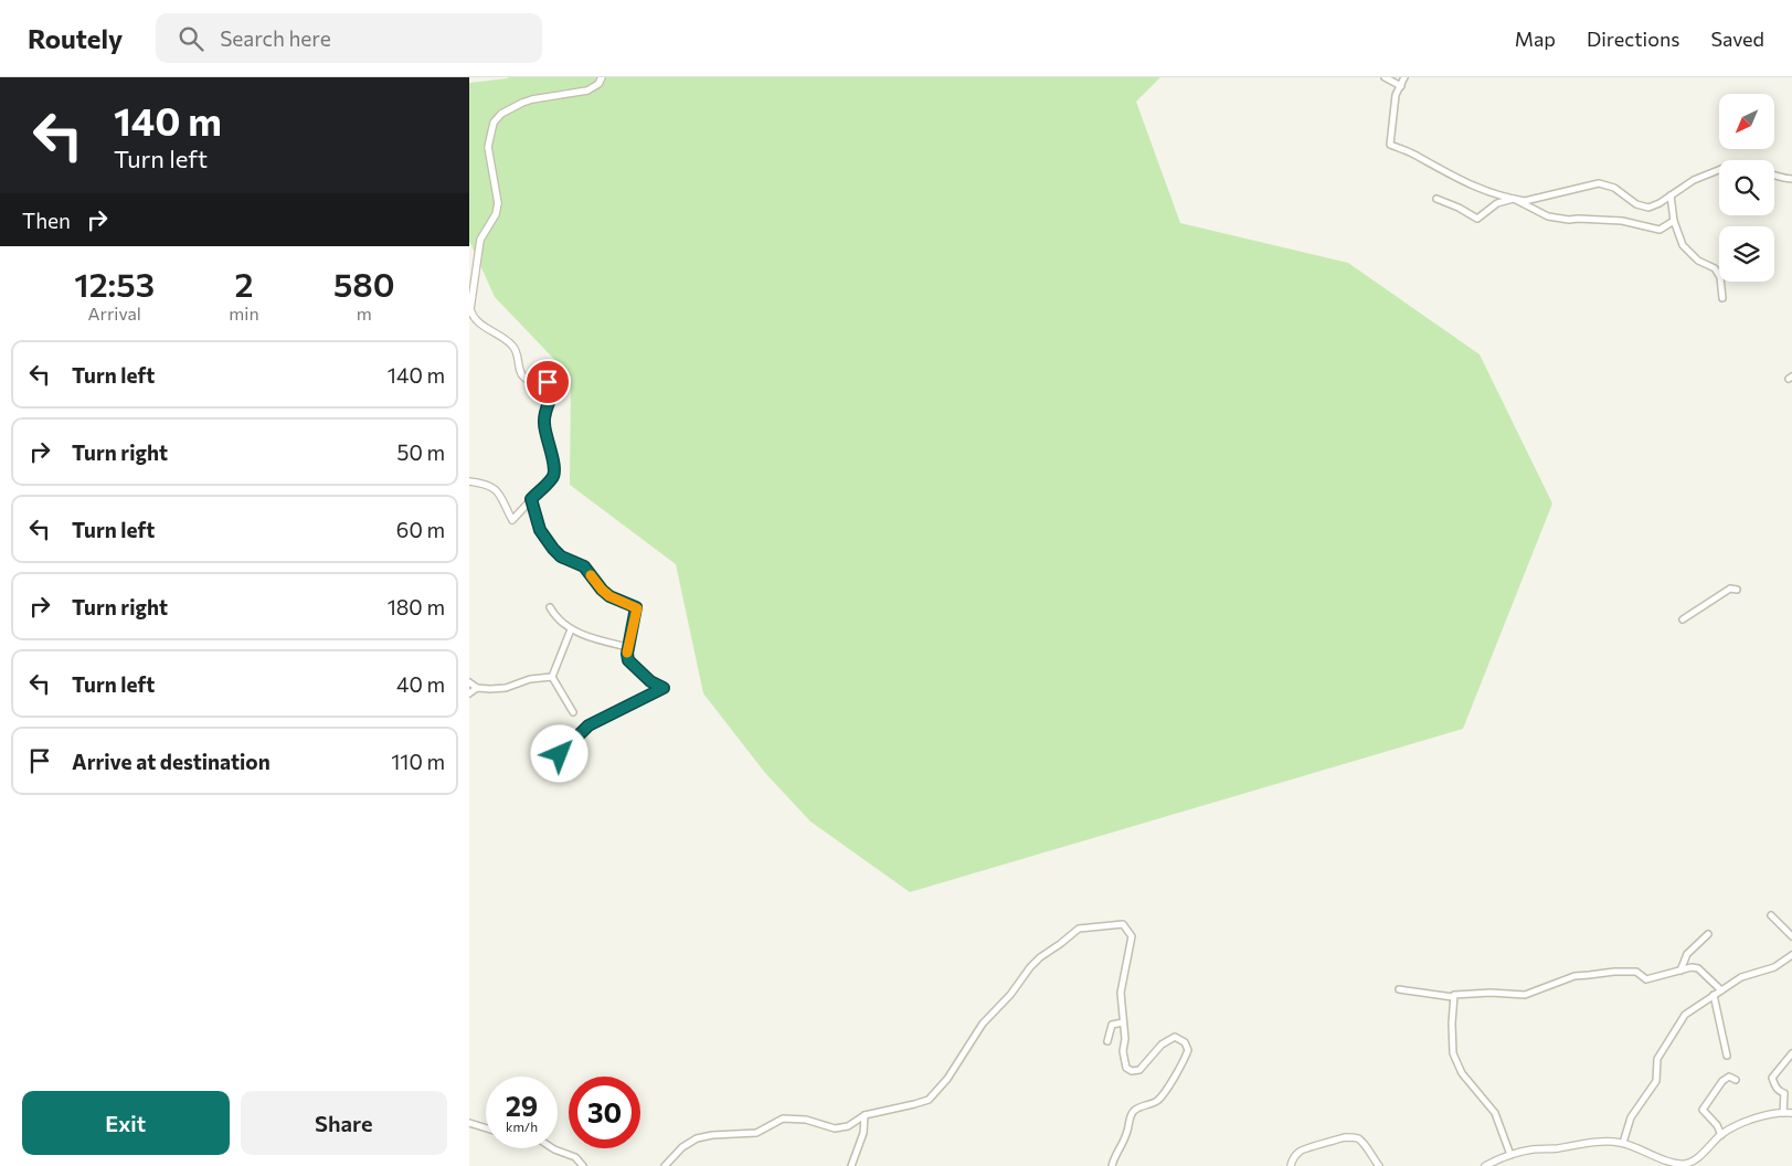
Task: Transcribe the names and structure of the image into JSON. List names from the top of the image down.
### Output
{
  "north": "bottom left",
  "page": {
    "header": "Routely",
    "search": "Search here",
    "nav": ["Map", "Directions", "Saved"],
    "turn": ["140 m", "Turn left"],
    "then": "Then",
    "eta": [
      "12:53",
      "Arrival",
      "2",
      "min",
      "580",
      "m"
    ],
    "list": [
      {
        "name": "Turn left",
        "value": "140 m"
      },
      {
        "name": "Turn right",
        "value": "50 m"
      },
      {
        "name": "Turn left",
        "value": "60 m"
      },
      {
        "name": "Turn right",
        "value": "180 m"
      },
      {
        "name": "Turn left",
        "value": "40 m"
      },
      {
        "name": "Arrive at destination",
        "value": "110 m"
      }
    ],
    "speed": "29 km/h",
    "limit": "30",
    "buttons": ["Exit", "Share"]
  }
}
